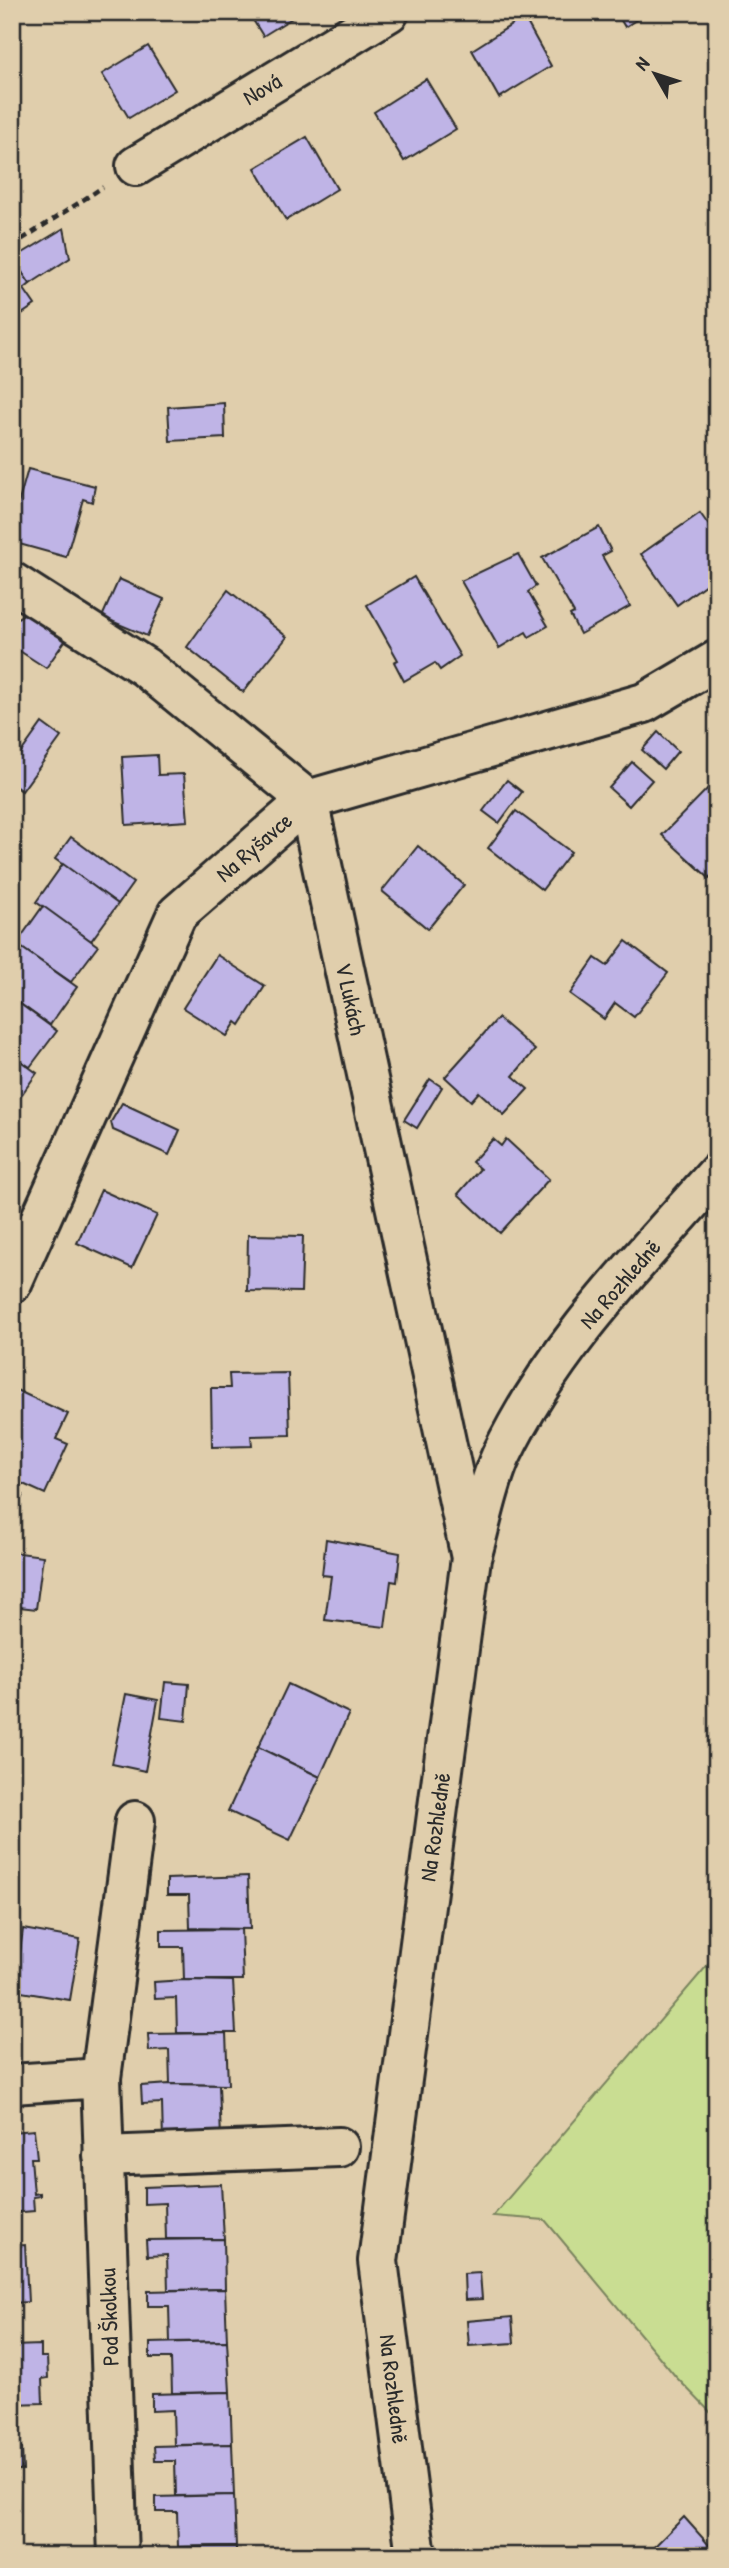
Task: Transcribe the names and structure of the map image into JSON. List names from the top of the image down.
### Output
{
  "streets": {
    "street": [
      "Nová",
      "Na Ryšavce",
      "V Lukách",
      "Na Rozhledně",
      "Pod Školkou"
    ]
  },
  "crossings": [
    ["Na Ryšavce", "V Lukách"],
    ["V Lukách", "Na Rozhledně"]
  ],
  "north": "top left"
}
